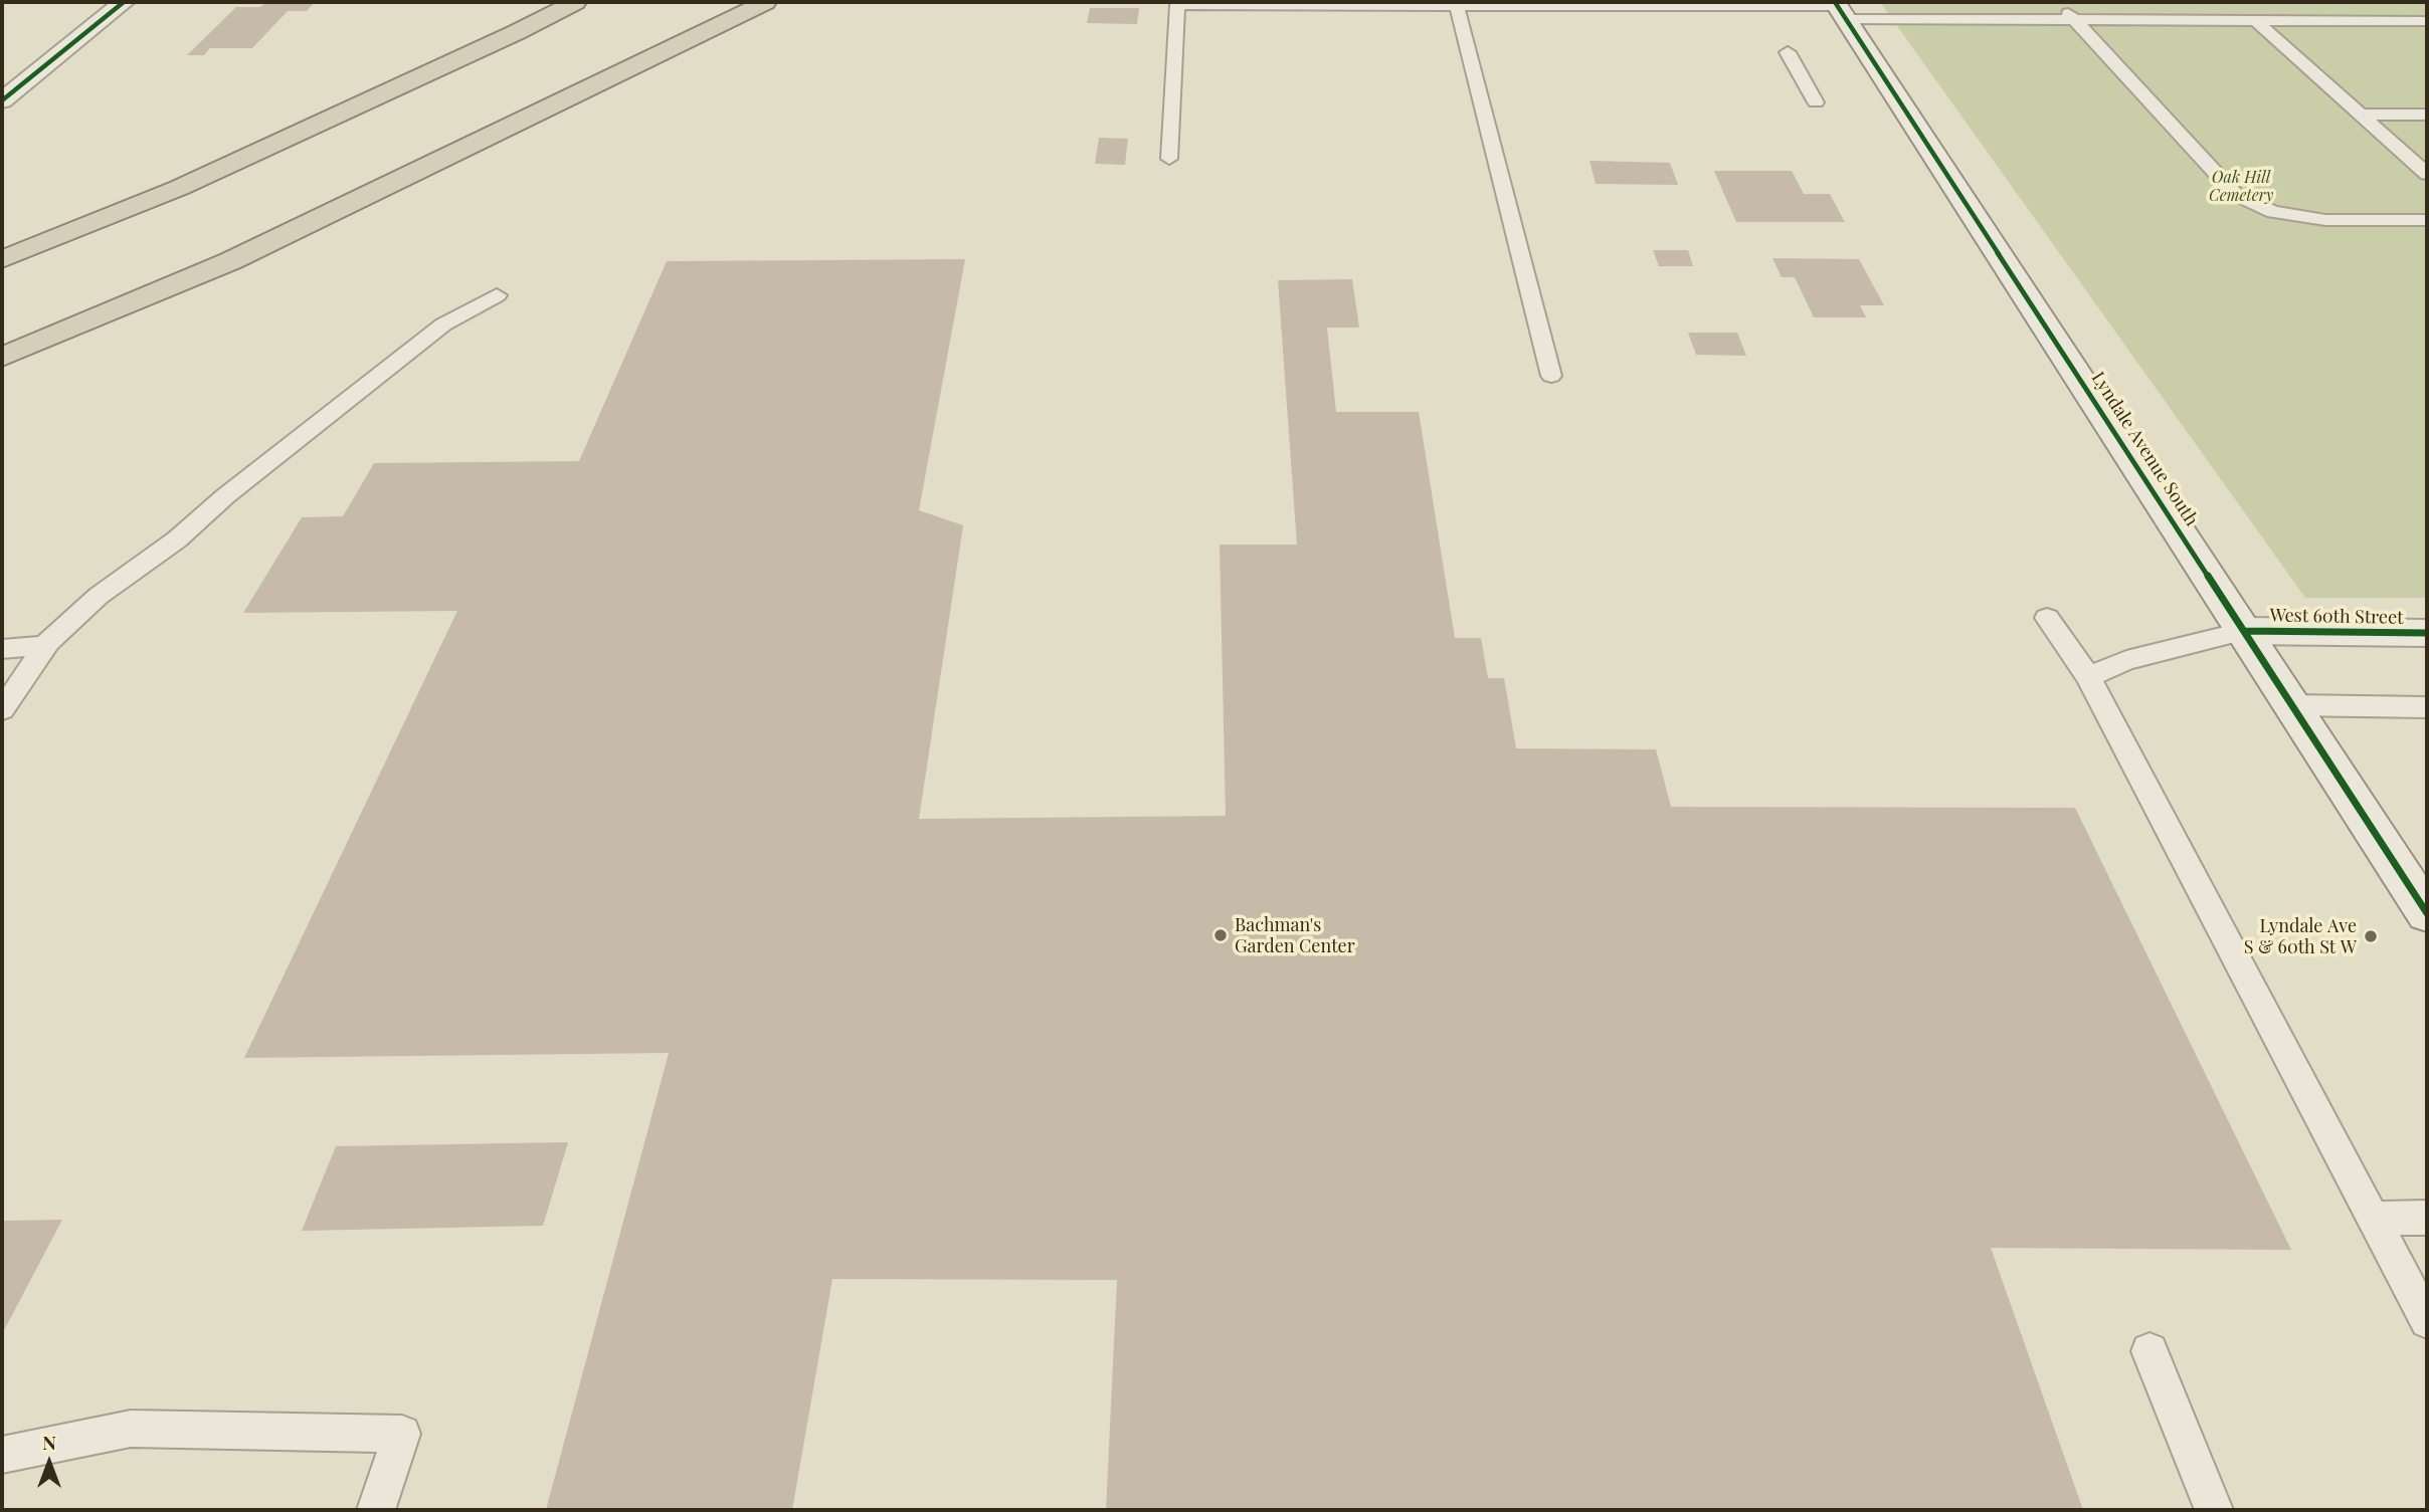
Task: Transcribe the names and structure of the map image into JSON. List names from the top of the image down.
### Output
{
  "streets": {
    "main road": ["Lyndale Avenue South", "West 60th Street"]
  },
  "crossings": [
    ["Lyndale Avenue South", "West 60th Street"]
  ],
  "parks": ["Oak Hill Cemetery"],
  "places": ["Bachman's Garden Center", "Lyndale Ave S & 60th St W"],
  "north": "top"
}
